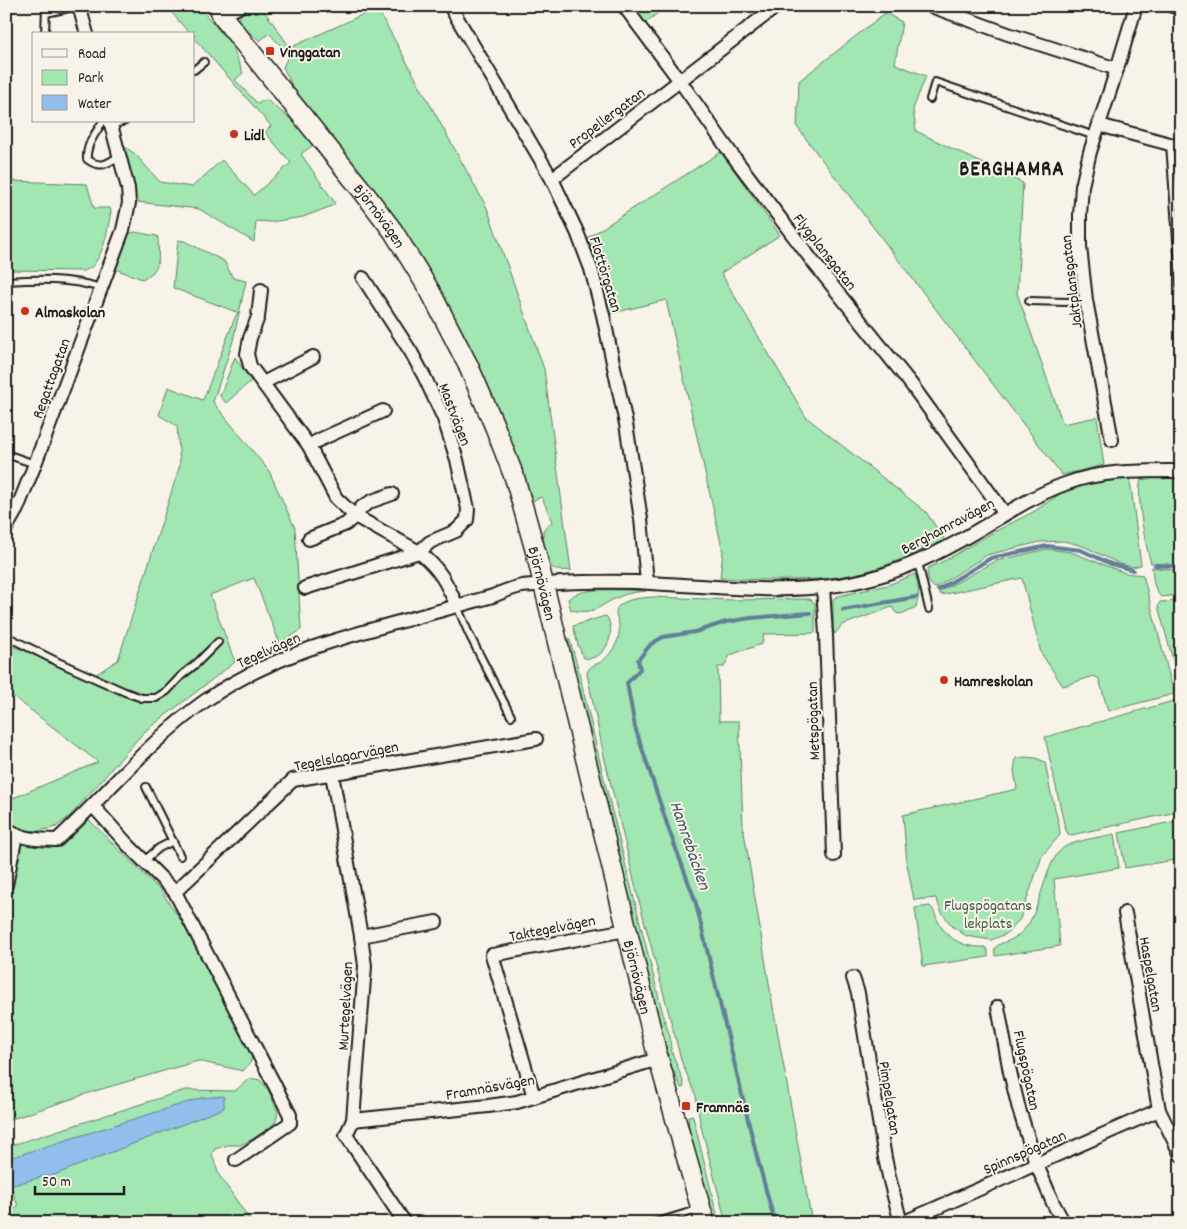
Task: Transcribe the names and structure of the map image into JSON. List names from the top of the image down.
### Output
{
  "streets": {
    "main road": ["Björnövägen"],
    "street": [
      "Propellergatan",
      "Flygplansgatan",
      "Flottörgatan",
      "Jaktplansgatan",
      "Regattagatan",
      "Mastvägen",
      "Berghamravägen",
      "Tegelvägen",
      "Metspögatan",
      "Tegelslagarvägen",
      "Taktegelvägen",
      "Haspelgatan",
      "Murtegelvägen",
      "Flugspögatan",
      "Framnäsvägen",
      "Pimpelgatan",
      "Spinnspögatan"
    ]
  },
  "crossings": [
    ["Propellergatan", "Flygplansgatan"],
    ["Propellergatan", "Flottörgatan"],
    ["Björnövägen", "Berghamravägen"],
    ["Björnövägen", "Tegelvägen"],
    ["Björnövägen", "Taktegelvägen"],
    ["Björnövägen", "Framnäsvägen"],
    ["Flygplansgatan", "Berghamravägen"],
    ["Flottörgatan", "Berghamravägen"],
    ["Berghamravägen", "Tegelvägen"],
    ["Berghamravägen", "Metspögatan"],
    ["Tegelslagarvägen", "Murtegelvägen"],
    ["Taktegelvägen", "Framnäsvägen"],
    ["Haspelgatan", "Spinnspögatan"],
    ["Murtegelvägen", "Framnäsvägen"],
    ["Flugspögatan", "Spinnspögatan"],
    ["Pimpelgatan", "Spinnspögatan"]
  ],
  "districts": ["BERGHAMRA"],
  "water": ["Hamrebäcken"],
  "parks": ["Flugspögatans lekplats"],
  "places": {
    "transit": ["Vinggatan", "Framnäs"],
    "other": ["Lidl", "Almaskolan", "Hamreskolan"]
  },
  "legend": ["Road", "Park", "Water"],
  "scale_bar": "50 m"
}
